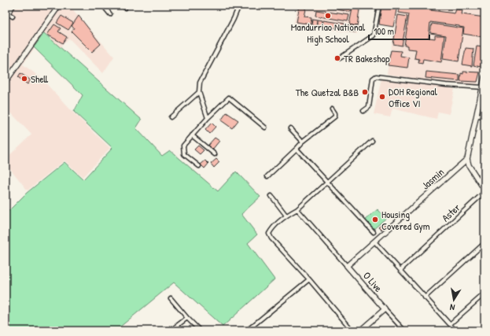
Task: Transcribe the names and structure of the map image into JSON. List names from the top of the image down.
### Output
{
  "streets": {
    "street": ["Jasmin", "Aster", "O Live"]
  },
  "crossings": [
    ["Jasmin", "O Live"]
  ],
  "places": [
    "Mandurriao National High School",
    "TR Bakeshop",
    "Shell",
    "The Quetzal B&B",
    "DOH Regional Office VI",
    "Housing Covered Gym"
  ],
  "scale_bar": "100 m",
  "north": "bottom"
}
